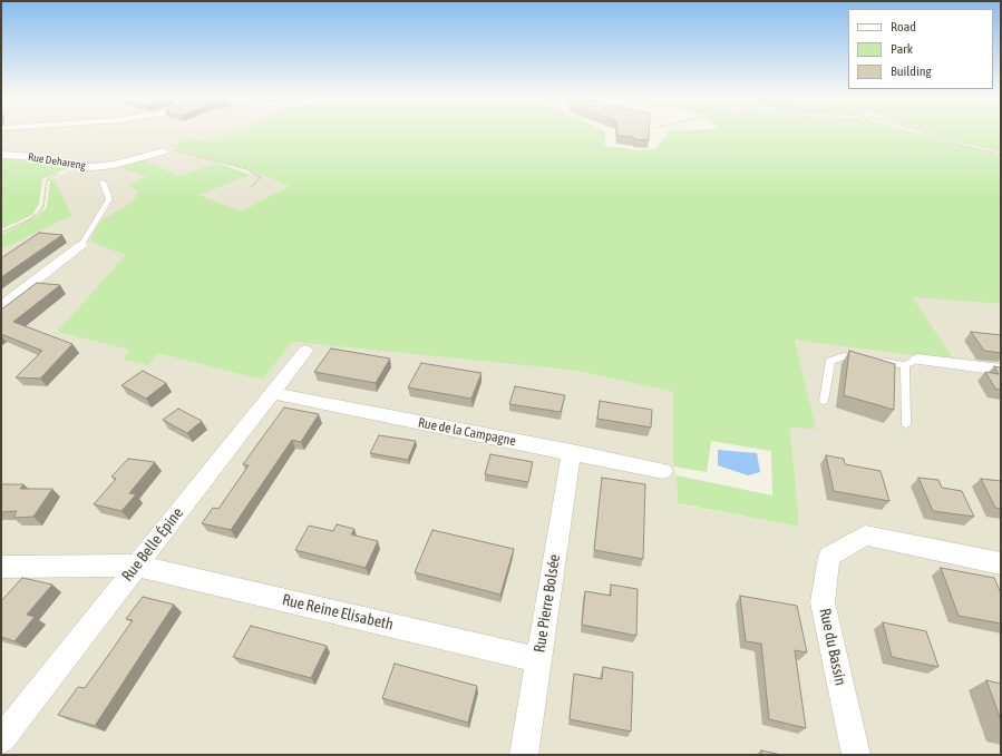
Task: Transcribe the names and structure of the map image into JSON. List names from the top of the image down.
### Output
{
  "streets": {
    "street": [
      "Rue Dehareng",
      "Rue de la Campagne",
      "Rue Belle Épine",
      "Rue Pierre Bolsée",
      "Rue Reine Elisabeth",
      "Rue du Bassin"
    ]
  },
  "crossings": [
    ["Rue de la Campagne", "Rue Belle Épine"],
    ["Rue de la Campagne", "Rue Pierre Bolsée"],
    ["Rue Belle Épine", "Rue Reine Elisabeth"],
    ["Rue Pierre Bolsée", "Rue Reine Elisabeth"]
  ],
  "legend": ["Road", "Park", "Building"]
}
